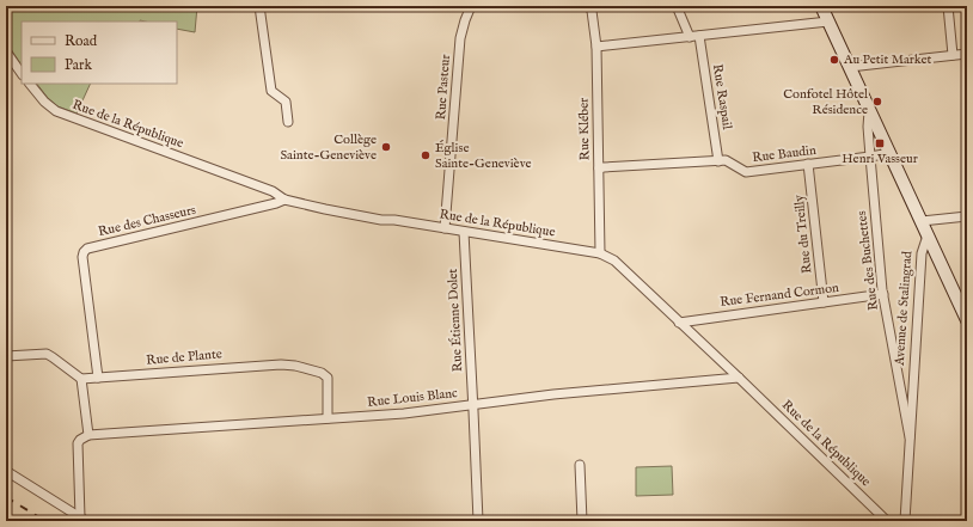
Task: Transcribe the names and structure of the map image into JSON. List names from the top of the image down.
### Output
{
  "streets": {
    "street": [
      "Rue Pasteur",
      "Rue Raspail",
      "Rue de la République",
      "Rue Kléber",
      "Rue Baudin",
      "Rue des Chasseurs",
      "Rue du Treilly",
      "Rue des Buchettes",
      "Rue Fernand Cormon",
      "Avenue de Stalingrad",
      "Rue Étienne Dolet",
      "Rue de Plante",
      "Rue Louis Blanc"
    ]
  },
  "crossings": [
    ["Rue Pasteur", "Rue de la République"],
    ["Rue Raspail", "Rue Baudin"],
    ["Rue de la République", "Rue Kléber"],
    ["Rue de la République", "Rue des Chasseurs"],
    ["Rue de la République", "Rue Fernand Cormon"],
    ["Rue de la République", "Rue Étienne Dolet"],
    ["Rue de la République", "Rue Louis Blanc"],
    ["Rue Kléber", "Rue Baudin"],
    ["Rue Baudin", "Rue du Treilly"],
    ["Rue Baudin", "Rue des Buchettes"],
    ["Rue des Chasseurs", "Rue de Plante"],
    ["Rue du Treilly", "Rue Fernand Cormon"],
    ["Rue des Buchettes", "Rue Fernand Cormon"],
    ["Rue des Buchettes", "Avenue de Stalingrad"],
    ["Rue Étienne Dolet", "Rue Louis Blanc"],
    ["Rue de Plante", "Rue Louis Blanc"]
  ],
  "places": {
    "other": [
      "Au Petit Market",
      "Confotel Hôtel Résidence",
      "Collège Sainte-Geneviève",
      "Église Sainte-Geneviève"
    ],
    "transit": ["Henri Vasseur"]
  },
  "legend": ["Road", "Park"]
}
